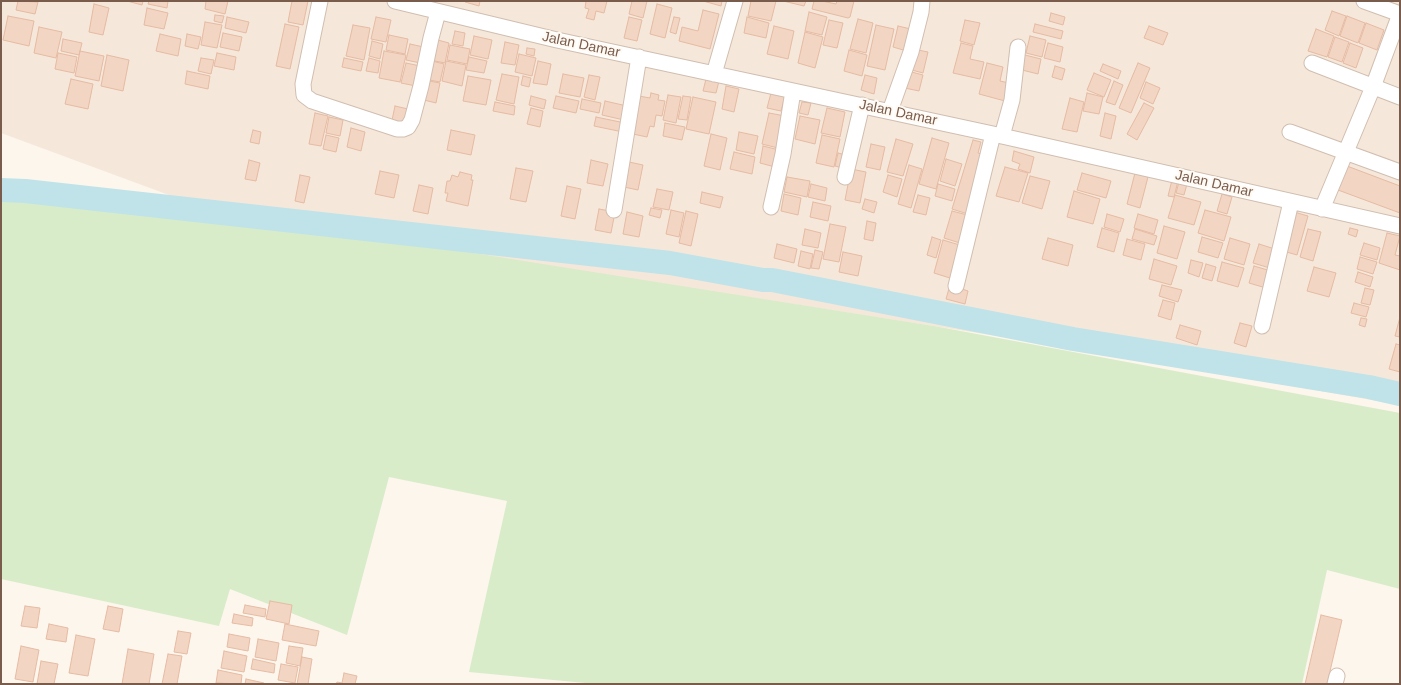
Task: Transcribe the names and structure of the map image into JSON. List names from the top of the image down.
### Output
{
  "streets": {
    "street": ["Jalan Damar"]
  }
}
